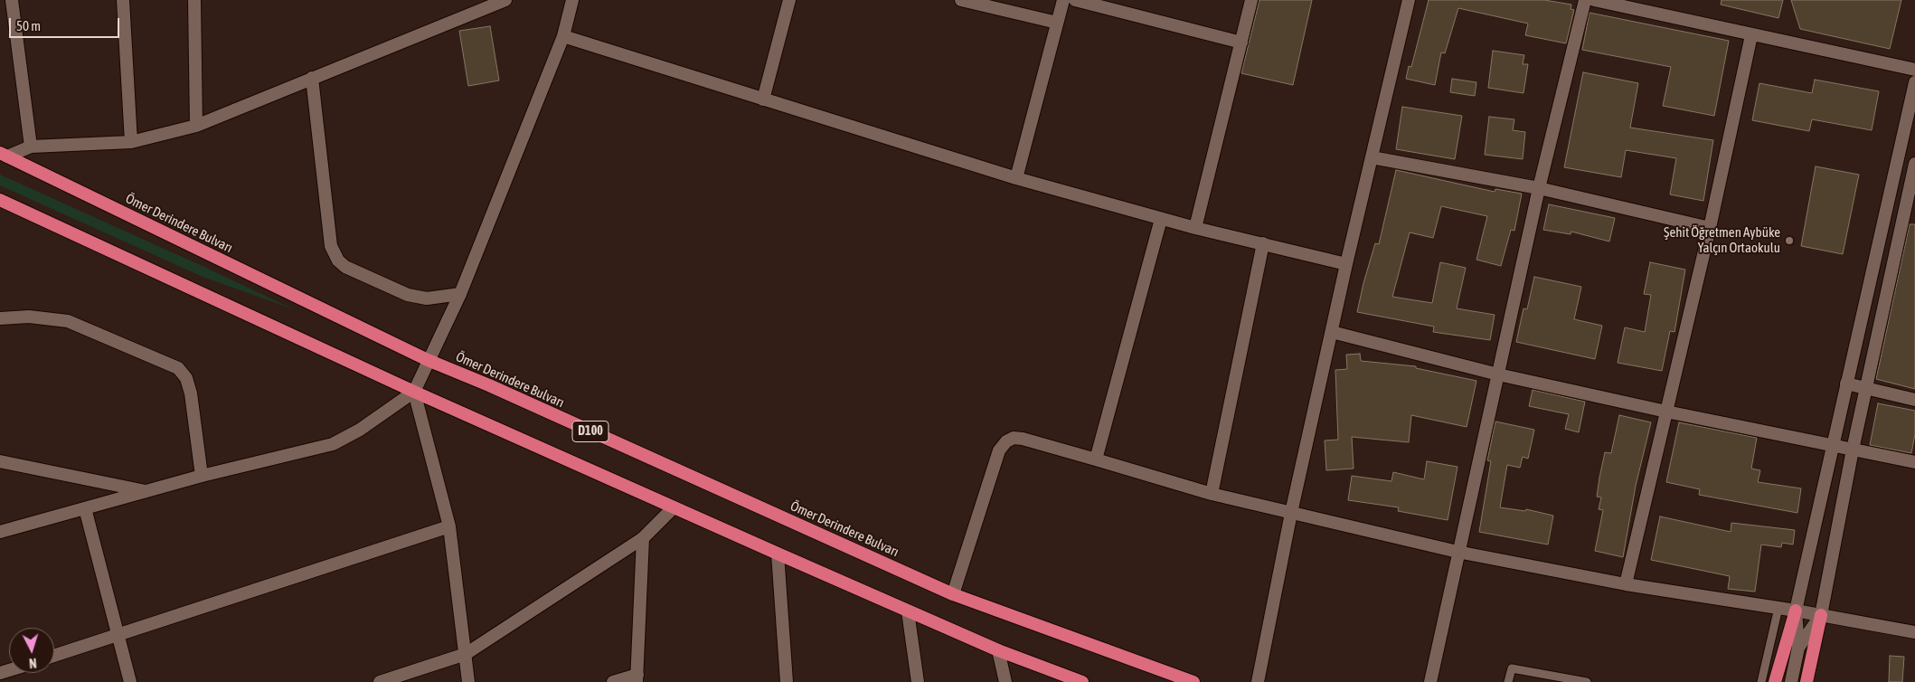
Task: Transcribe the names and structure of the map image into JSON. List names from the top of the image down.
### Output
{
  "streets": {
    "highway": ["Ömer Derindere Bulvarı", "D100"]
  },
  "places": ["Şehit Öğretmen Aybüke Yalçın Ortaokulu"],
  "scale_bar": "50 m",
  "north": "bottom"
}
